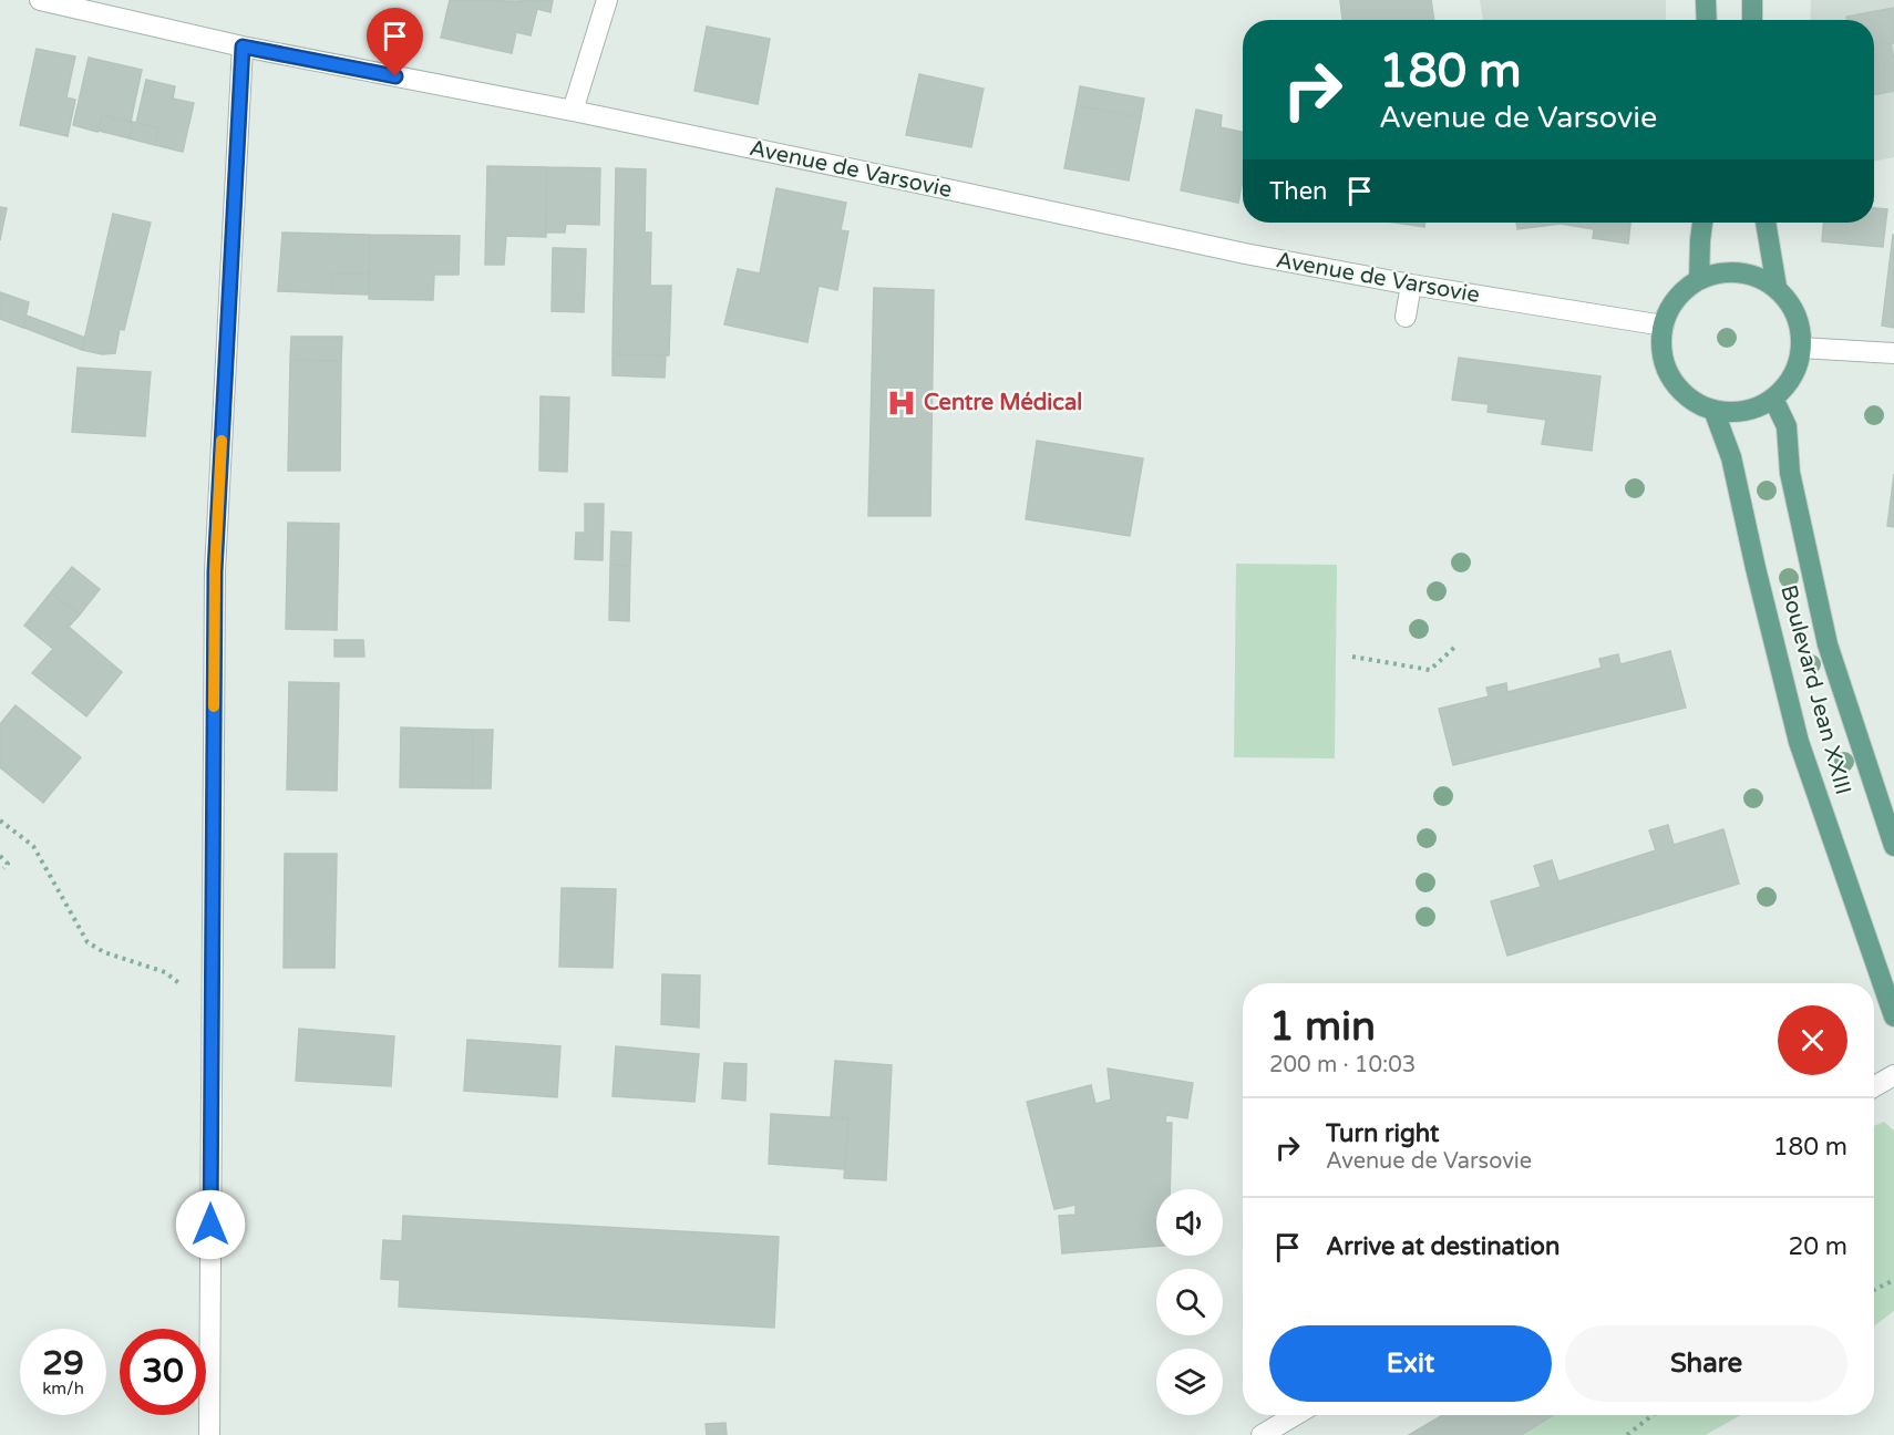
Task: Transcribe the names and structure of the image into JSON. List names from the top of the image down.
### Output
{
  "streets": {
    "main road": ["Boulevard Jean XXIII"],
    "street": ["Avenue de Varsovie"]
  },
  "crossings": [
    ["Avenue de Varsovie", "Boulevard Jean XXIII"]
  ],
  "places": {
    "hospital": ["Centre Médical"]
  },
  "page": {
    "turn": ["180 m", "Avenue de Varsovie"],
    "then": "Then",
    "heading": ["1 min", "200 m · 10:03"],
    "list": [
      {
        "name": "Turn right",
        "note": "Avenue de Varsovie",
        "value": "180 m"
      },
      {
        "name": "Arrive at destination",
        "value": "20 m"
      }
    ],
    "buttons": ["Exit", "Share"],
    "speed": "29 km/h",
    "limit": "30"
  }
}
